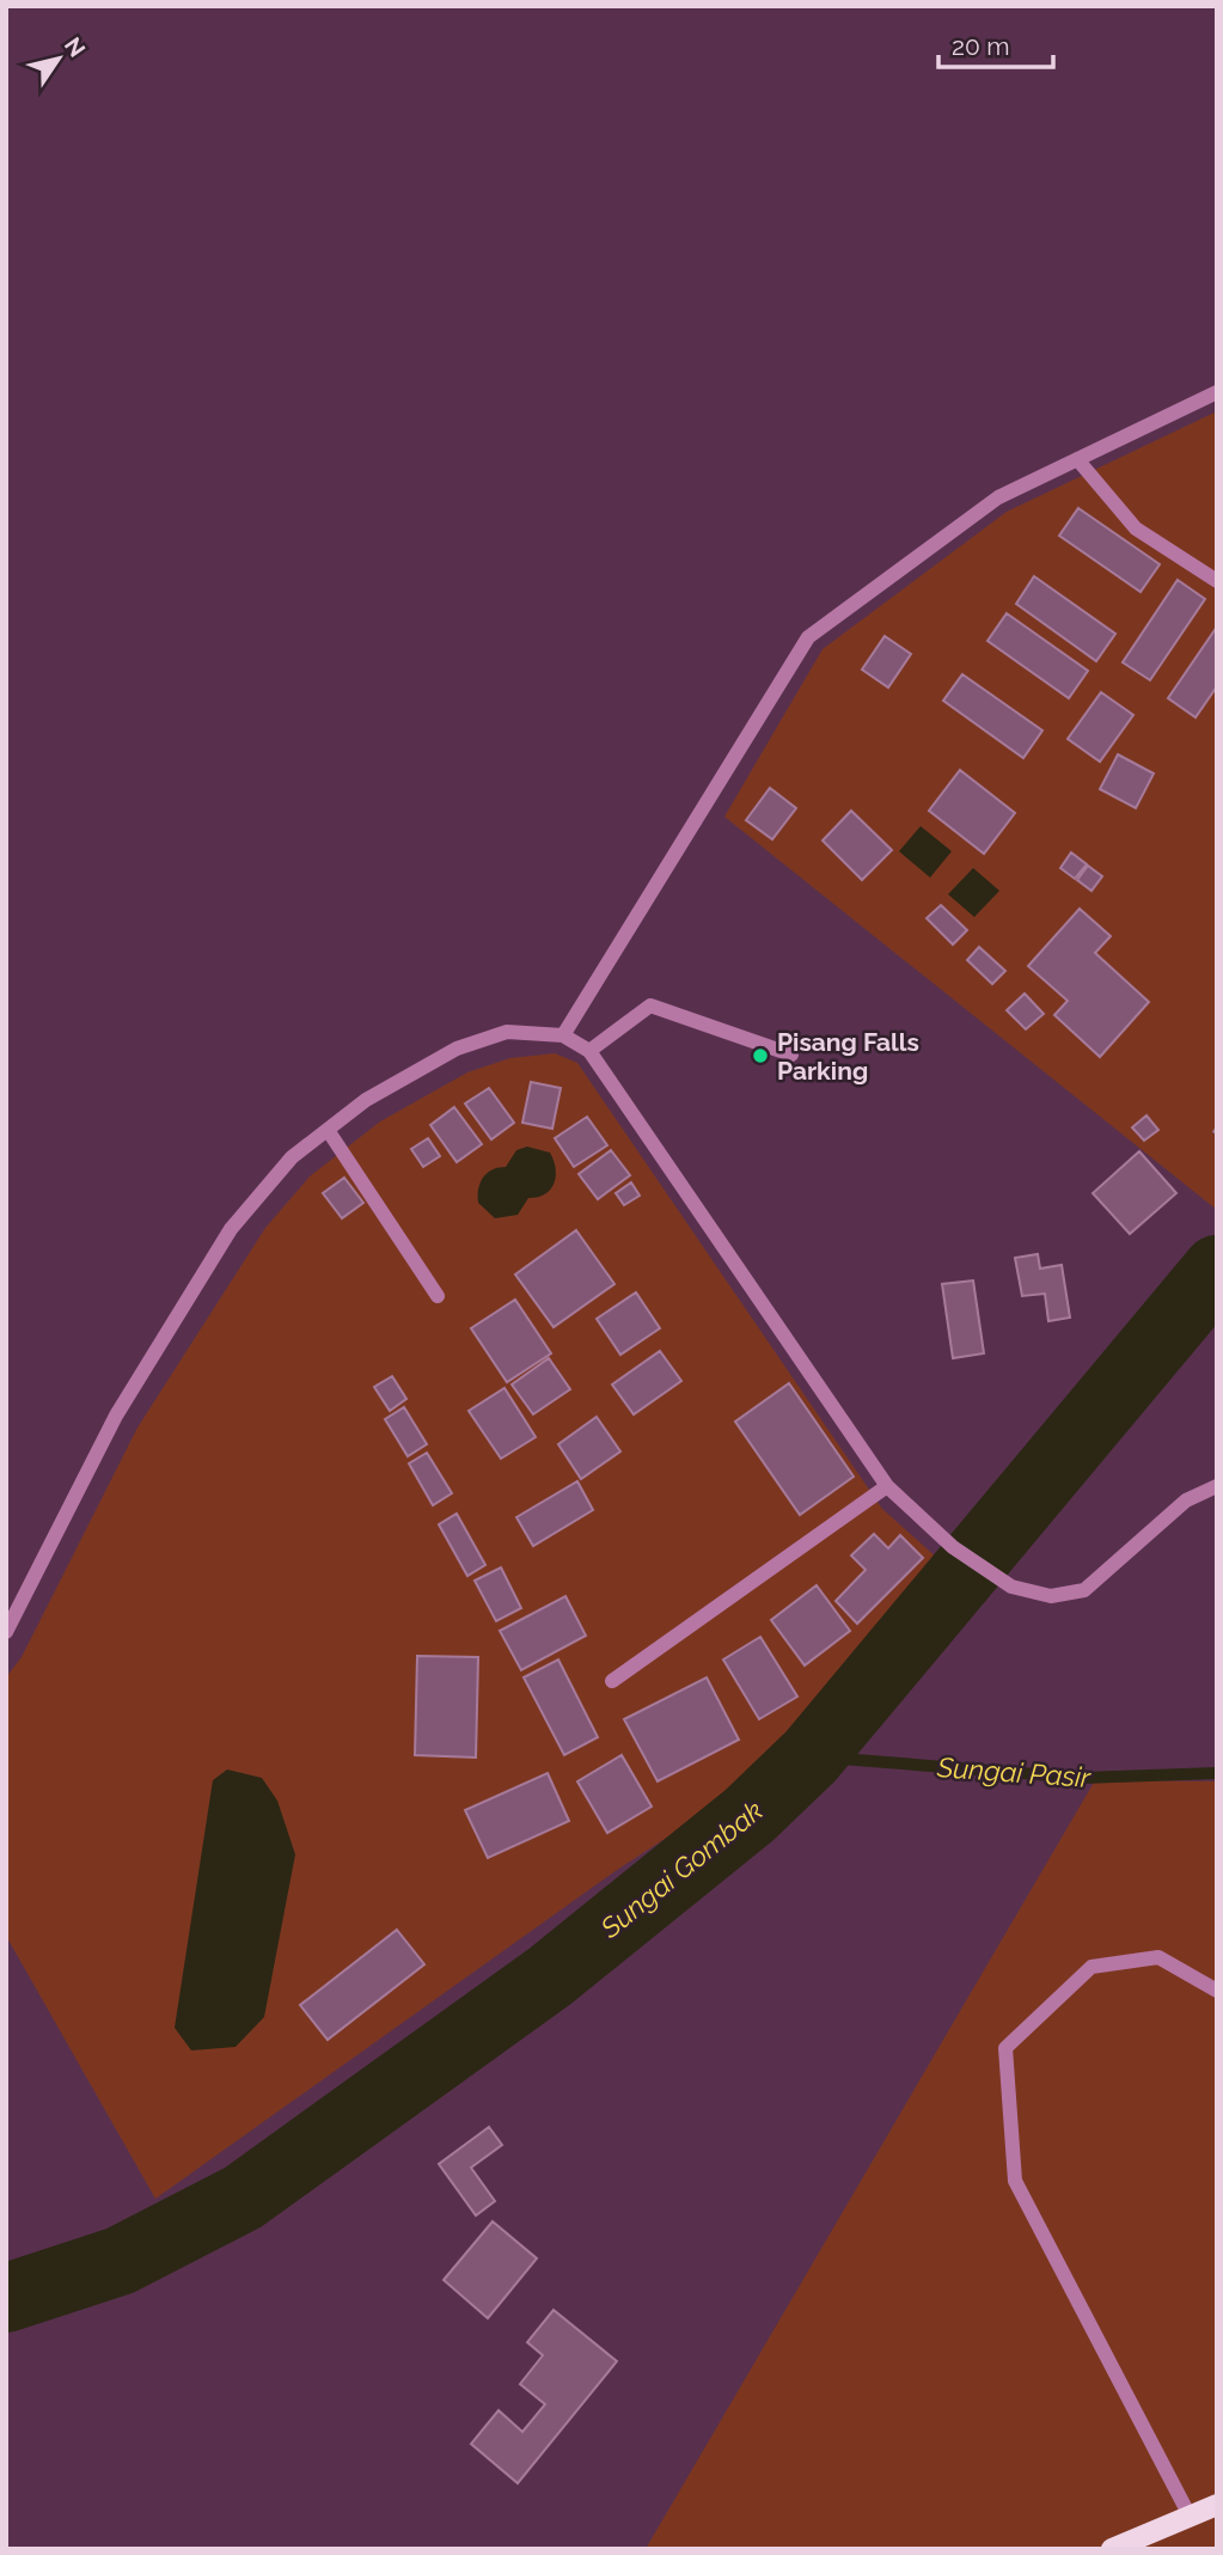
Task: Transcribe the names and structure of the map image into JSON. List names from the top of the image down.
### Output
{
  "water": ["Sungai Pasir", "Sungai Gombak"],
  "places": ["Pisang Falls Parking"],
  "scale_bar": "20 m",
  "north": "top right"
}
